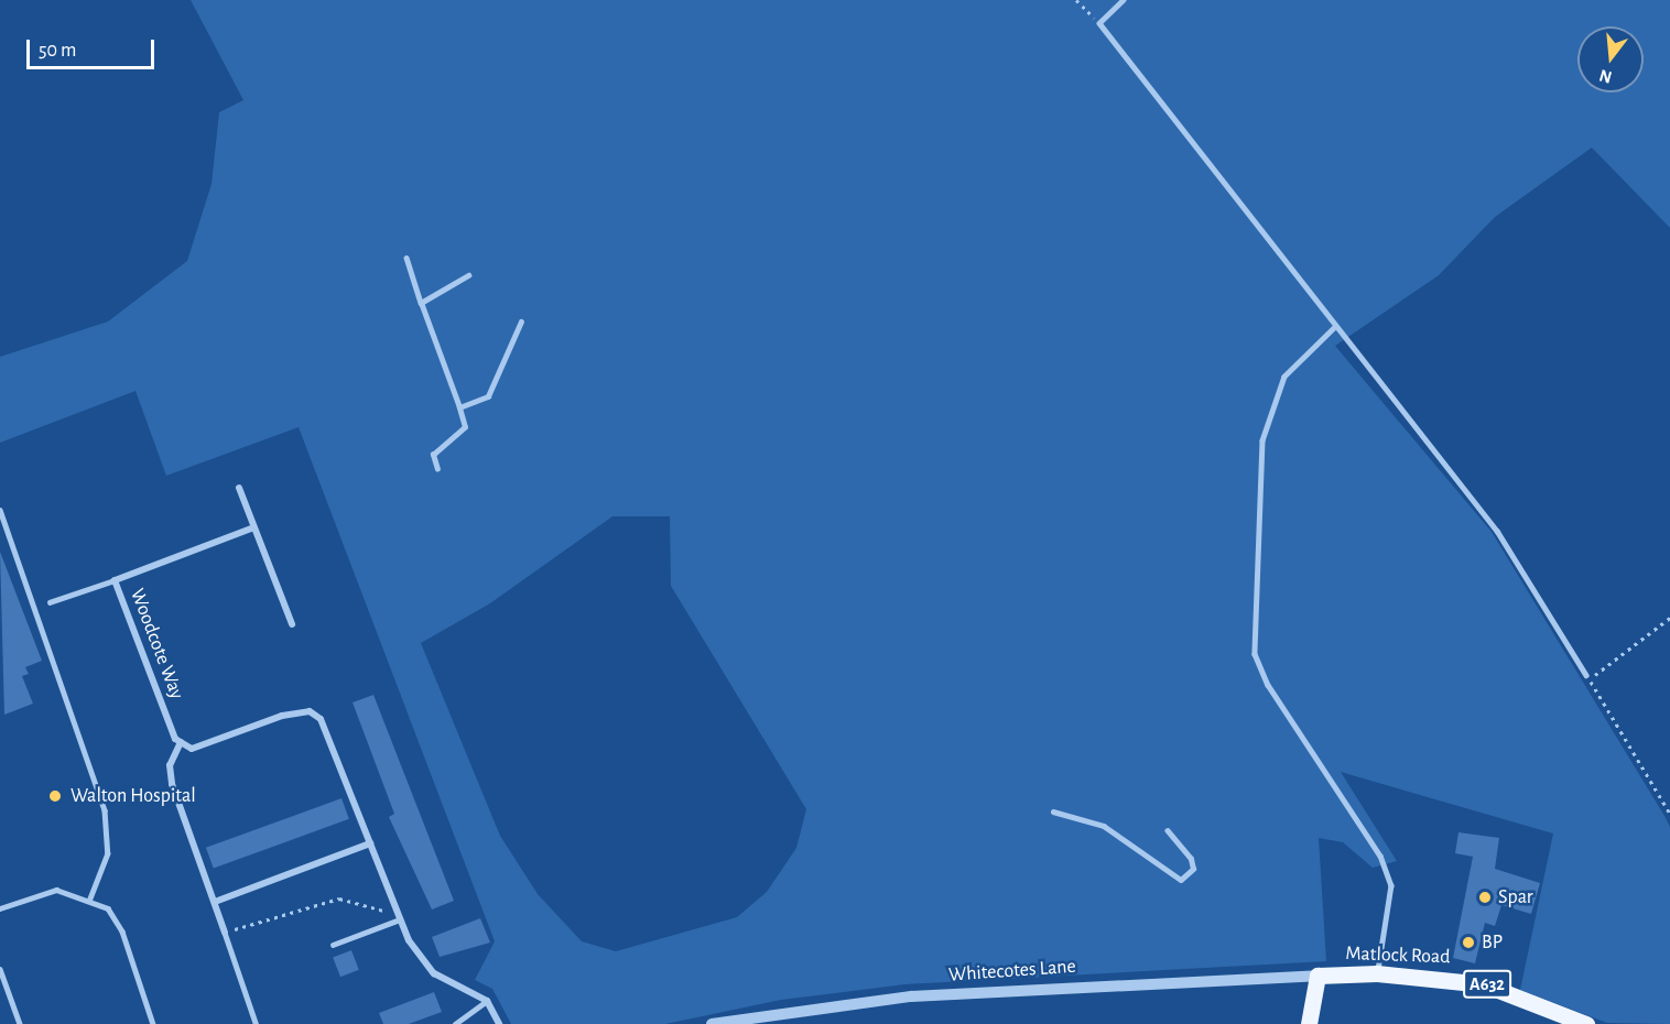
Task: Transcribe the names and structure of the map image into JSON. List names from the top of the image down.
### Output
{
  "streets": {
    "main road": ["Matlock Road", "A632"],
    "street": ["Woodcote Way", "Whitecotes Lane"]
  },
  "crossings": [
    ["Matlock Road", "Whitecotes Lane"]
  ],
  "places": ["Walton Hospital", "Spar", "BP"],
  "scale_bar": "50 m",
  "north": "bottom"
}
